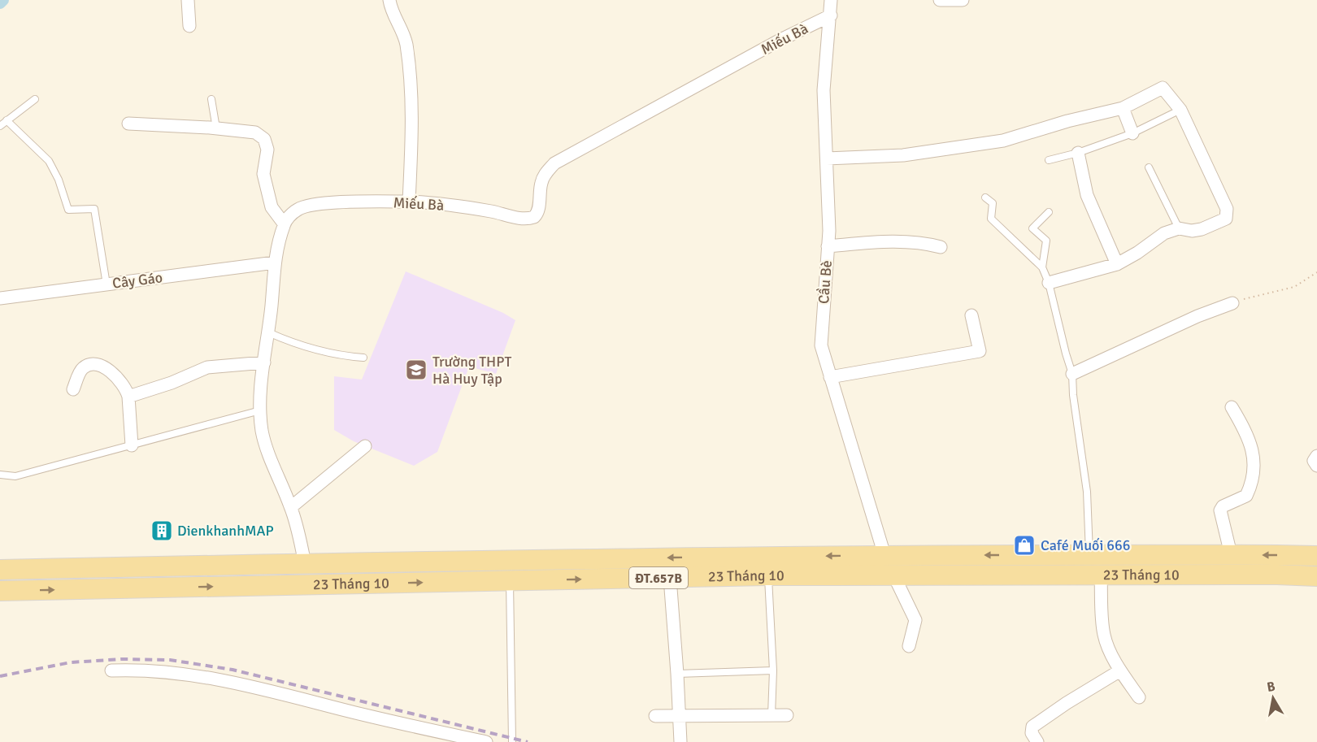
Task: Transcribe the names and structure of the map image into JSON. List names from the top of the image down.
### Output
{
  "streets": {
    "main road": ["23 Tháng 10", "ĐT.657B"],
    "street": ["Miếu Bà", "Cây Gáo", "Cầu Bè"]
  },
  "crossings": [
    ["Miếu Bà", "Cầu Bè"],
    ["Cầu Bè", "23 Tháng 10"]
  ],
  "places": {
    "school or university": ["Trường THPT Hà Huy Tập"],
    "building": ["DienkhanhMAP"],
    "shop": ["Café Muối 666"]
  },
  "north": "top"
}
